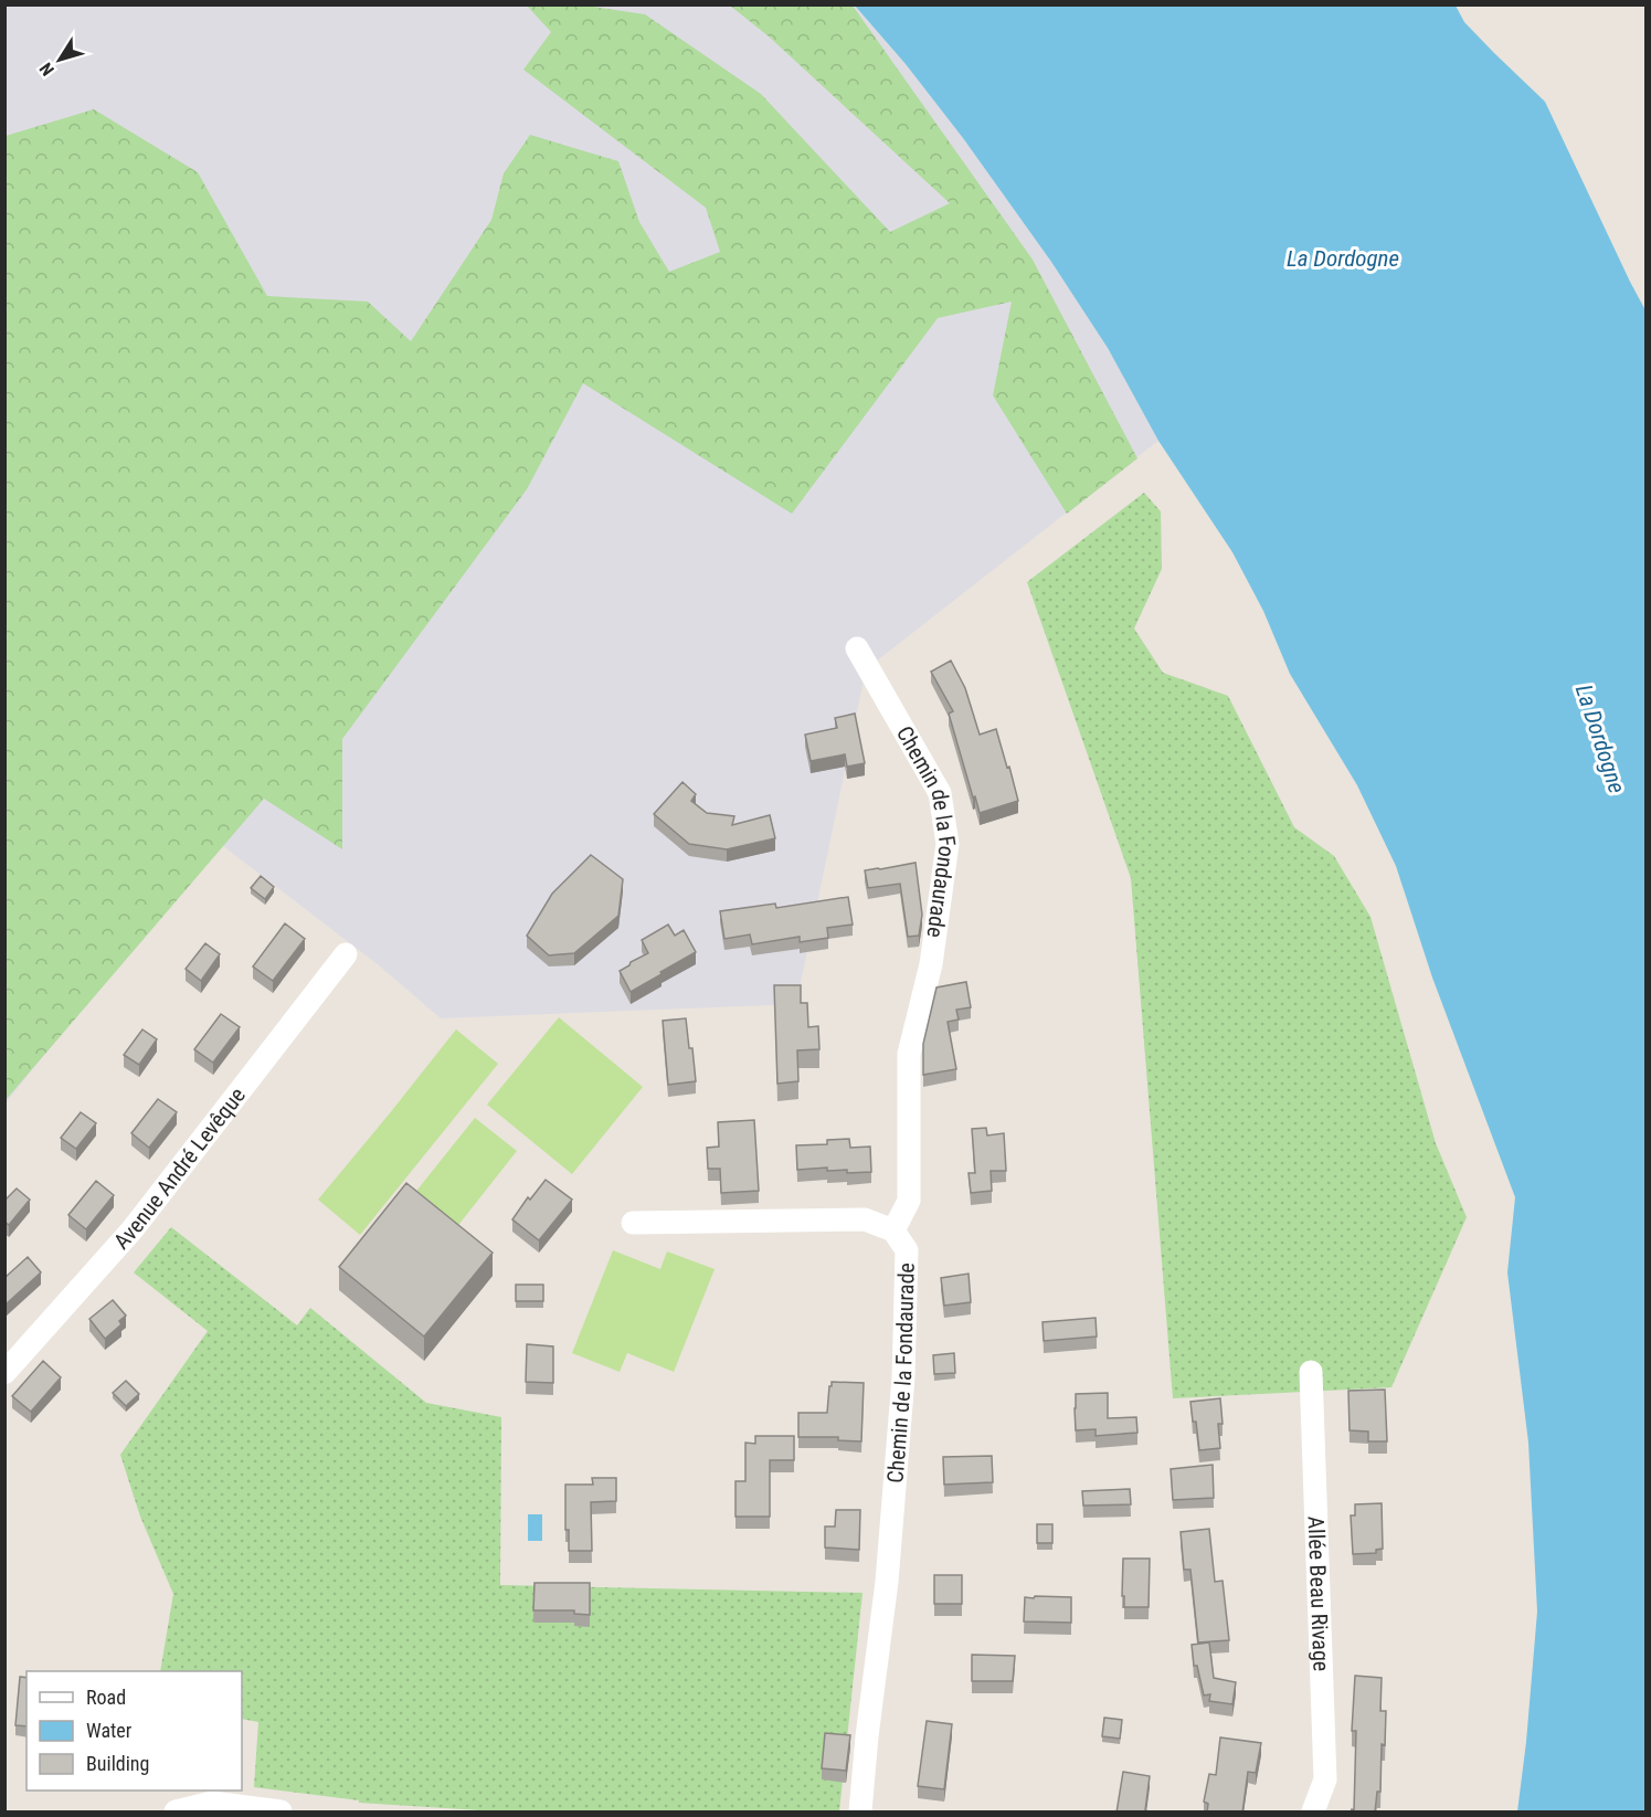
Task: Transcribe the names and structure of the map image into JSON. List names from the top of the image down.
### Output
{
  "streets": {
    "street": ["Chemin de la Fondaurade", "Avenue André Levêque", "Allée Beau Rivage"]
  },
  "water": ["La Dordogne"],
  "legend": ["Road", "Water", "Building"],
  "north": "bottom left"
}
